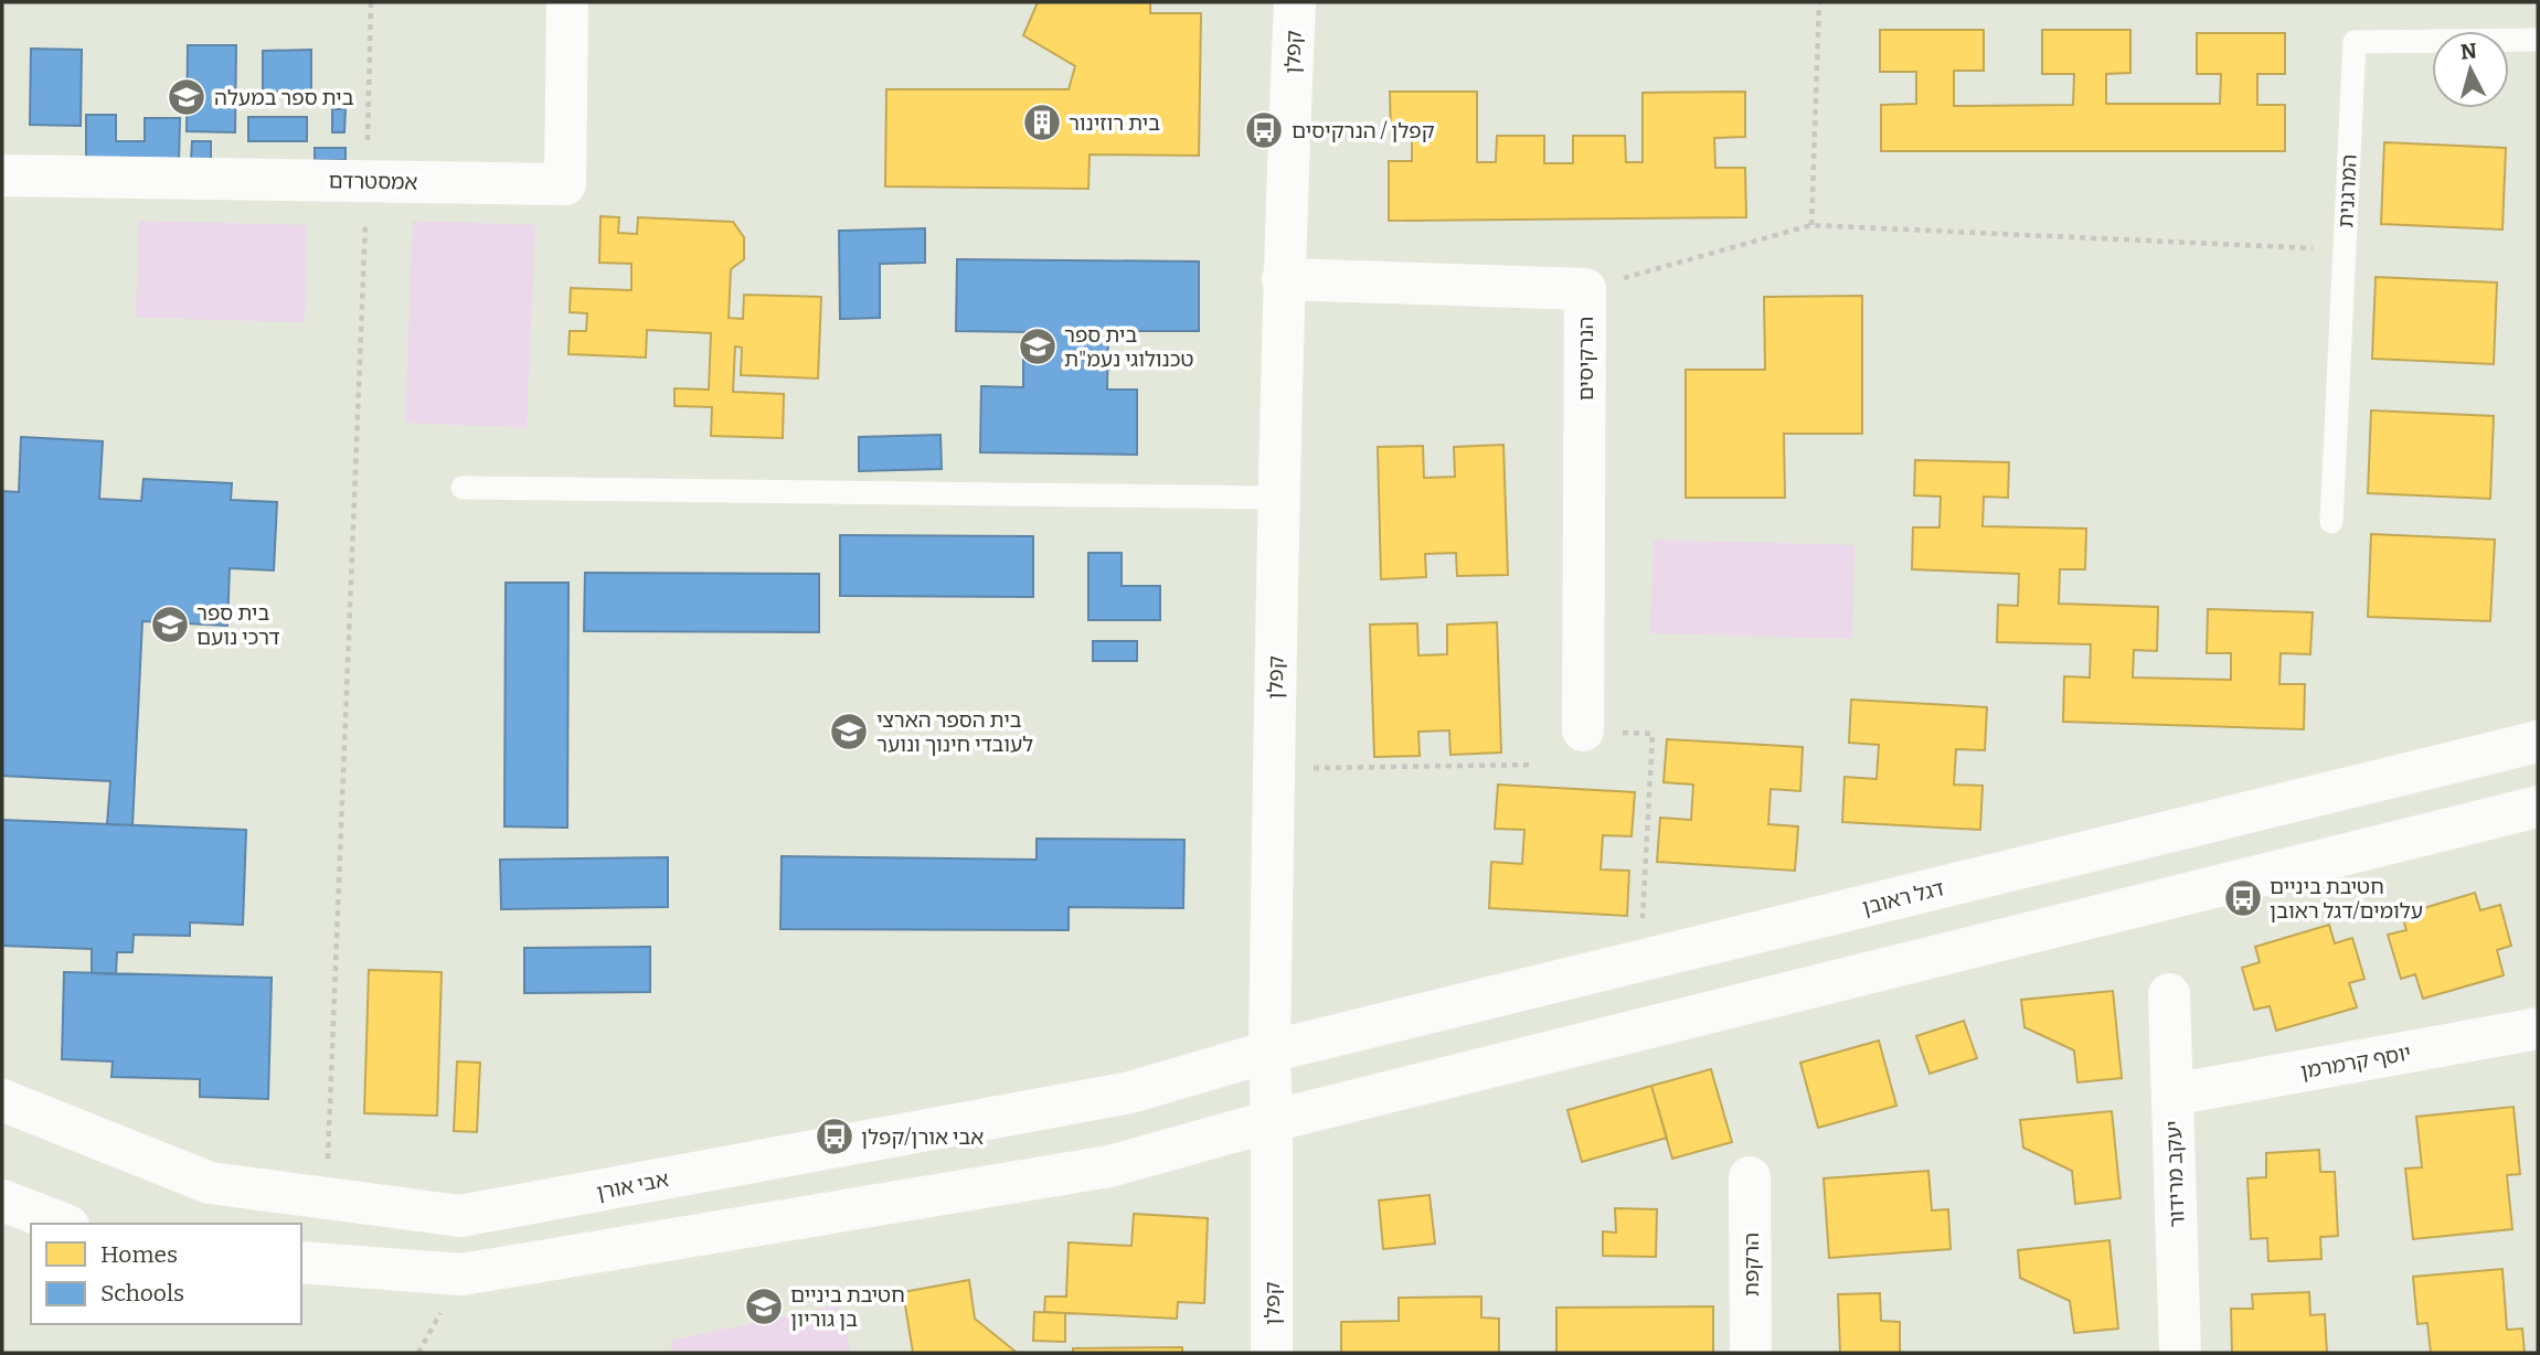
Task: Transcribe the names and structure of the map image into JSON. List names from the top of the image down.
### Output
{
  "streets": {
    "street": [
      "קפלן",
      "אמסטרדם",
      "הנרקיסים",
      "דגל ראובן",
      "יוסף קרמרמן",
      "יעקב מרידור",
      "אבי אורן",
      "הרקפת"
    ],
    "lane": ["המרגנית"]
  },
  "crossings": [
    ["קפלן", "הנרקיסים"],
    ["קפלן", "דגל ראובן"],
    ["קפלן", "אבי אורן"],
    ["דגל ראובן", "אבי אורן"],
    ["יוסף קרמרמן", "יעקב מרידור"]
  ],
  "places": {
    "school or university": [
      "בית ספר במעלה",
      "בית ספר טכנולוגי נעמ\"ת",
      "בית ספר דרכי נועם",
      "בית הספר הארצי לעובדי חינוך ונוער",
      "חטיבת ביניים בן גוריון"
    ],
    "building": ["בית רוזינור"],
    "bus stop": ["קפלן / הנרקיסים", "חטיבת ביניים עלומים/דגל ראובן", "אבי אורן/קפלן"]
  },
  "legend": ["Homes", "Schools"],
  "north": "top"
}
